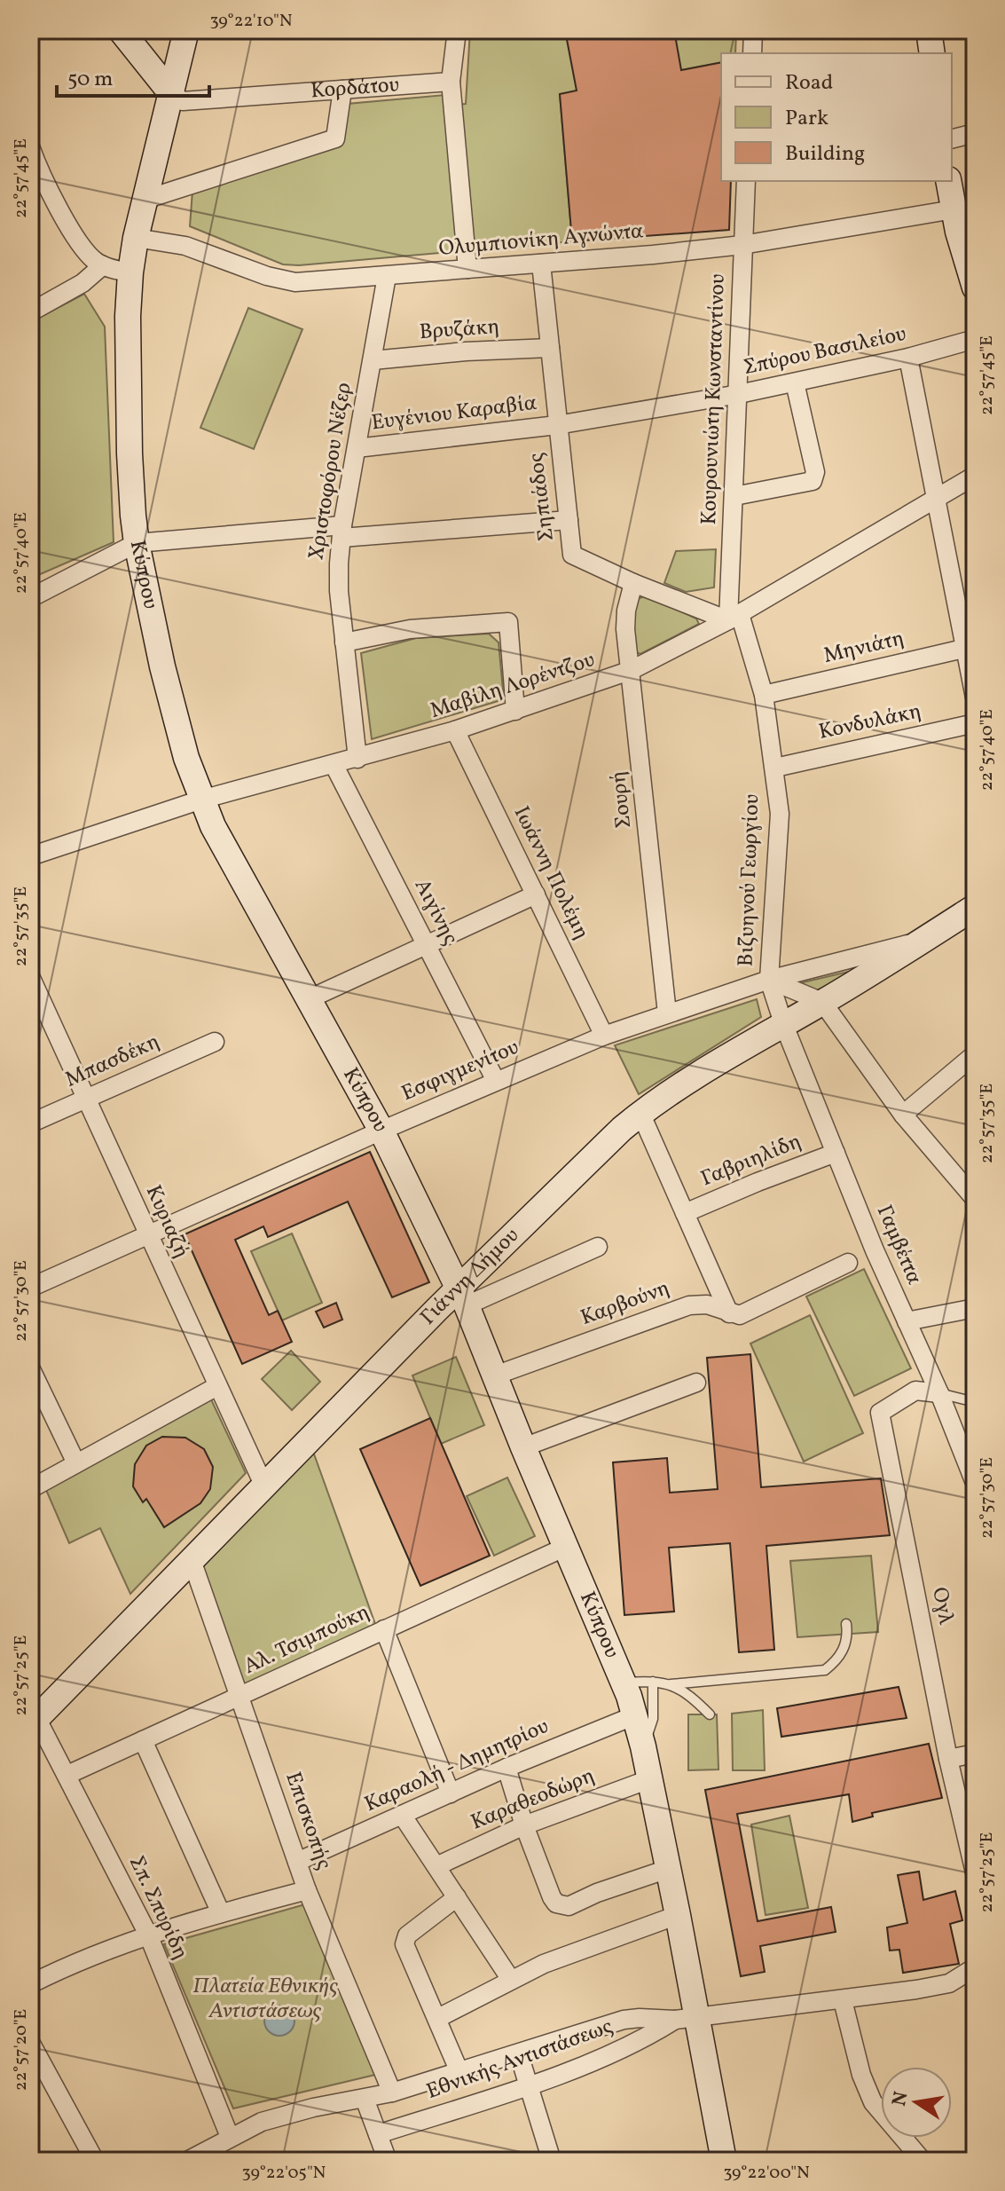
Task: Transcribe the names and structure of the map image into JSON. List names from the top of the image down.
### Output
{
  "streets": {
    "street": [
      "Κορδάτου",
      "Ολυμπιονίκη Αγνώντα",
      "Βρυζάκη",
      "Σπύρου Βασιλείου",
      "Κουρουνιώτη Κωνσταντίνου",
      "Ευγένιου Καραβία",
      "Χριστοφόρου Νέζερ",
      "Σηπιάδος",
      "Κύπρου",
      "Μηνιάτη",
      "Μαβίλη Λορέντζου",
      "Κονδυλάκη",
      "Σουρή",
      "Ιωάννη Πολέμη",
      "Βιζυηνού Γεωργίου",
      "Αιγίνης",
      "Μπασδέκη",
      "Εσφιγμενίτου",
      "Γαβριηλίδη",
      "Κυριαζή",
      "Γαμβέττα",
      "Γιάννη Δήμου",
      "Καρβούνη",
      "Ογλ",
      "Αλ. Τσιμπούκη",
      "Καραολή - Δημητρίου",
      "Καραθεοδώρη",
      "Επισκοπής",
      "Σπ. Σπυρίδη",
      "Εθνικής Αντιστάσεως"
    ]
  },
  "crossings": [
    ["Κορδάτου", "Κύπρου"],
    ["Ολυμπιονίκη Αγνώντα", "Κουρουνιώτη Κωνσταντίνου"],
    ["Ολυμπιονίκη Αγνώντα", "Χριστοφόρου Νέζερ"],
    ["Ολυμπιονίκη Αγνώντα", "Σηπιάδος"],
    ["Ολυμπιονίκη Αγνώντα", "Κύπρου"],
    ["Βρυζάκη", "Χριστοφόρου Νέζερ"],
    ["Βρυζάκη", "Σηπιάδος"],
    ["Σπύρου Βασιλείου", "Κουρουνιώτη Κωνσταντίνου"],
    ["Σπύρου Βασιλείου", "Ευγένιου Καραβία"],
    ["Σπύρου Βασιλείου", "Σηπιάδος"],
    ["Κουρουνιώτη Κωνσταντίνου", "Σηπιάδος"],
    ["Κουρουνιώτη Κωνσταντίνου", "Μαβίλη Λορέντζου"],
    ["Κουρουνιώτη Κωνσταντίνου", "Βιζυηνού Γεωργίου"],
    ["Ευγένιου Καραβία", "Χριστοφόρου Νέζερ"],
    ["Ευγένιου Καραβία", "Σηπιάδος"],
    ["Χριστοφόρου Νέζερ", "Μαβίλη Λορέντζου"],
    ["Σηπιάδος", "Μαβίλη Λορέντζου"],
    ["Σηπιάδος", "Σουρή"],
    ["Σηπιάδος", "Βιζυηνού Γεωργίου"],
    ["Κύπρου", "Μαβίλη Λορέντζου"],
    ["Κύπρου", "Εσφιγμενίτου"],
    ["Κύπρου", "Γιάννη Δήμου"],
    ["Κύπρου", "Καρβούνη"],
    ["Κύπρου", "Αλ. Τσιμπούκη"],
    ["Κύπρου", "Καραολή - Δημητρίου"],
    ["Κύπρου", "Καραθεοδώρη"],
    ["Κύπρου", "Εθνικής Αντιστάσεως"],
    ["Μηνιάτη", "Βιζυηνού Γεωργίου"],
    ["Μαβίλη Λορέντζου", "Σουρή"],
    ["Μαβίλη Λορέντζου", "Ιωάννη Πολέμη"],
    ["Μαβίλη Λορέντζου", "Βιζυηνού Γεωργίου"],
    ["Μαβίλη Λορέντζου", "Αιγίνης"],
    ["Κονδυλάκη", "Βιζυηνού Γεωργίου"],
    ["Σουρή", "Εσφιγμενίτου"],
    ["Ιωάννη Πολέμη", "Εσφιγμενίτου"],
    ["Βιζυηνού Γεωργίου", "Εσφιγμενίτου"],
    ["Βιζυηνού Γεωργίου", "Γαμβέττα"],
    ["Βιζυηνού Γεωργίου", "Γιάννη Δήμου"],
    ["Αιγίνης", "Εσφιγμενίτου"],
    ["Μπασδέκη", "Κυριαζή"],
    ["Εσφιγμενίτου", "Κυριαζή"],
    ["Εσφιγμενίτου", "Γιάννη Δήμου"],
    ["Γαβριηλίδη", "Γαμβέττα"],
    ["Κυριαζή", "Γιάννη Δήμου"],
    ["Γαμβέττα", "Γιάννη Δήμου"],
    ["Γαμβέττα", "Ογλ"],
    ["Γιάννη Δήμου", "Επισκοπής"],
    ["Γιάννη Δήμου", "Σπ. Σπυρίδη"],
    ["Αλ. Τσιμπούκη", "Επισκοπής"],
    ["Αλ. Τσιμπούκη", "Σπ. Σπυρίδη"],
    ["Καραολή - Δημητρίου", "Επισκοπής"],
    ["Επισκοπής", "Εθνικής Αντιστάσεως"],
    ["Σπ. Σπυρίδη", "Εθνικής Αντιστάσεως"]
  ],
  "parks": ["Πλατεία Εθνικής Αντιστάσεως"],
  "legend": ["Road", "Park", "Building"],
  "scale_bar": "50 m",
  "north": "left",
  "coordinates": [
    "39°22'10\"N",
    "22°57'45\"E",
    "22°57'40\"E",
    "22°57'35\"E",
    "22°57'30\"E",
    "22°57'25\"E",
    "22°57'20\"E",
    "39°22'05\"N",
    "39°22'00\"N"
  ]
}
